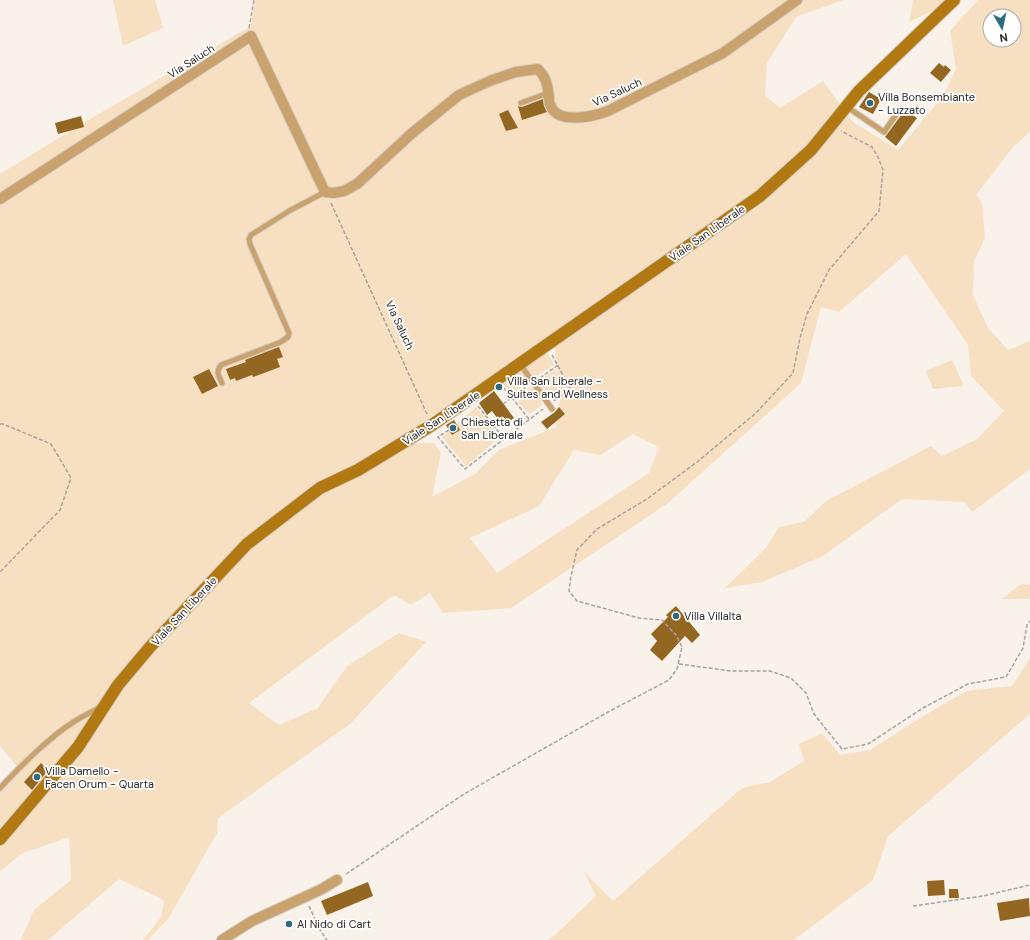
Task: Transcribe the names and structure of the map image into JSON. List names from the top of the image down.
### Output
{
  "streets": {
    "street": ["Via Saluch", "Viale San Liberale"]
  },
  "crossings": [
    ["Via Saluch", "Viale San Liberale"]
  ],
  "places": [
    "Villa Bonsembiante - Luzzato",
    "Villa San Liberale - Suites and Wellness",
    "Chiesetta di San Liberale",
    "Villa Villalta",
    "Villa Damello - Facen Orum - Quarta",
    "Al Nido di Cart"
  ],
  "north": "bottom"
}
